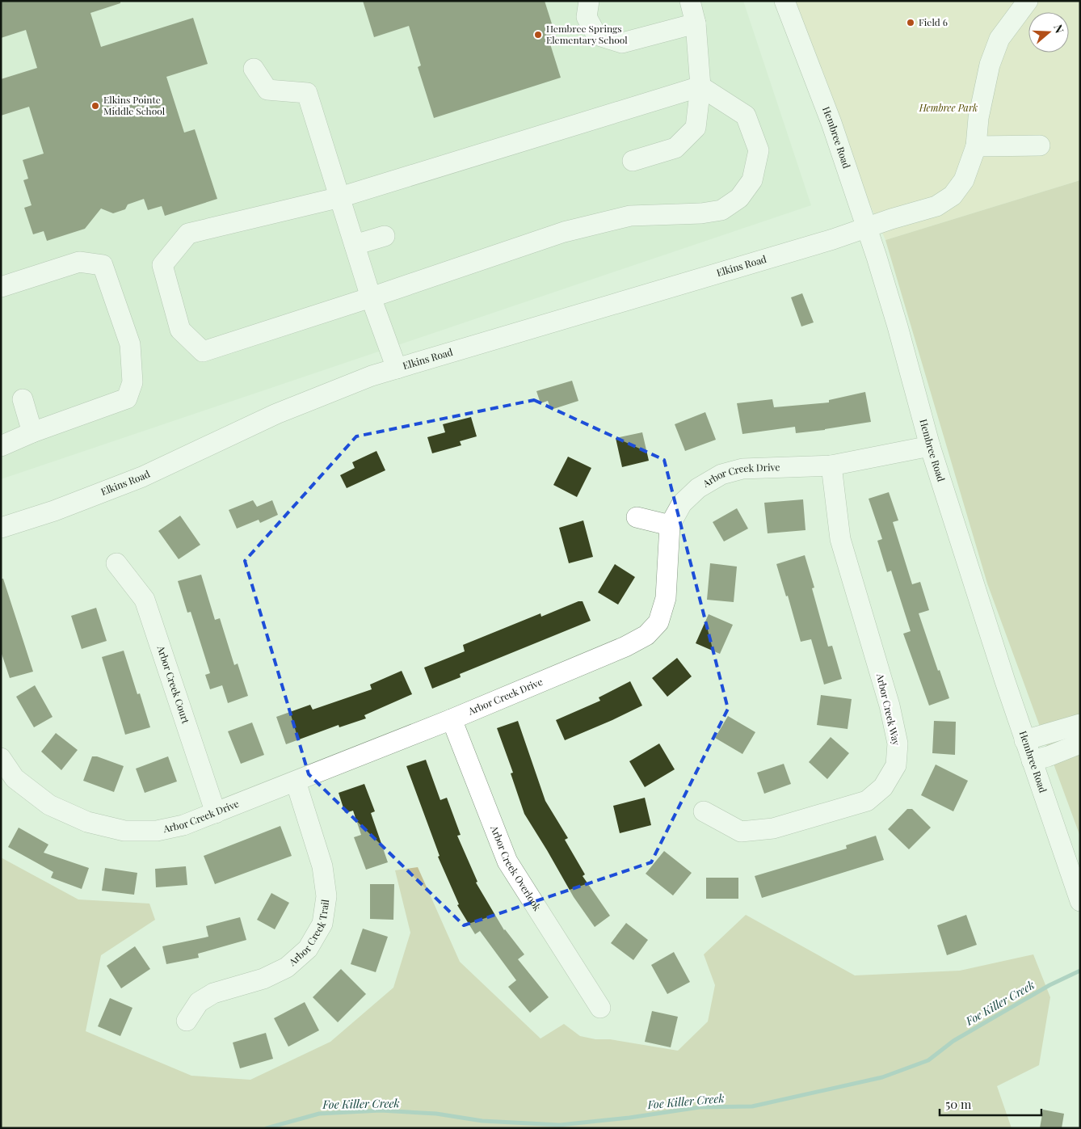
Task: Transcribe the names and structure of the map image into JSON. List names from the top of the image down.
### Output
{
  "streets": {
    "street": [
      "Hembree Road",
      "Elkins Road",
      "Arbor Creek Drive",
      "Arbor Creek Court",
      "Arbor Creek Way",
      "Arbor Creek Overlook",
      "Arbor Creek Trail"
    ]
  },
  "crossings": [
    ["Hembree Road", "Elkins Road"],
    ["Hembree Road", "Arbor Creek Drive"],
    ["Arbor Creek Drive", "Arbor Creek Court"],
    ["Arbor Creek Drive", "Arbor Creek Way"],
    ["Arbor Creek Drive", "Arbor Creek Overlook"],
    ["Arbor Creek Drive", "Arbor Creek Trail"]
  ],
  "water": ["Foe Killer Creek"],
  "parks": ["Hembree Park"],
  "places": ["Field 6", "Hembree Springs Elementary School", "Elkins Pointe Middle School"],
  "scale_bar": "50 m",
  "north": "right"
}
